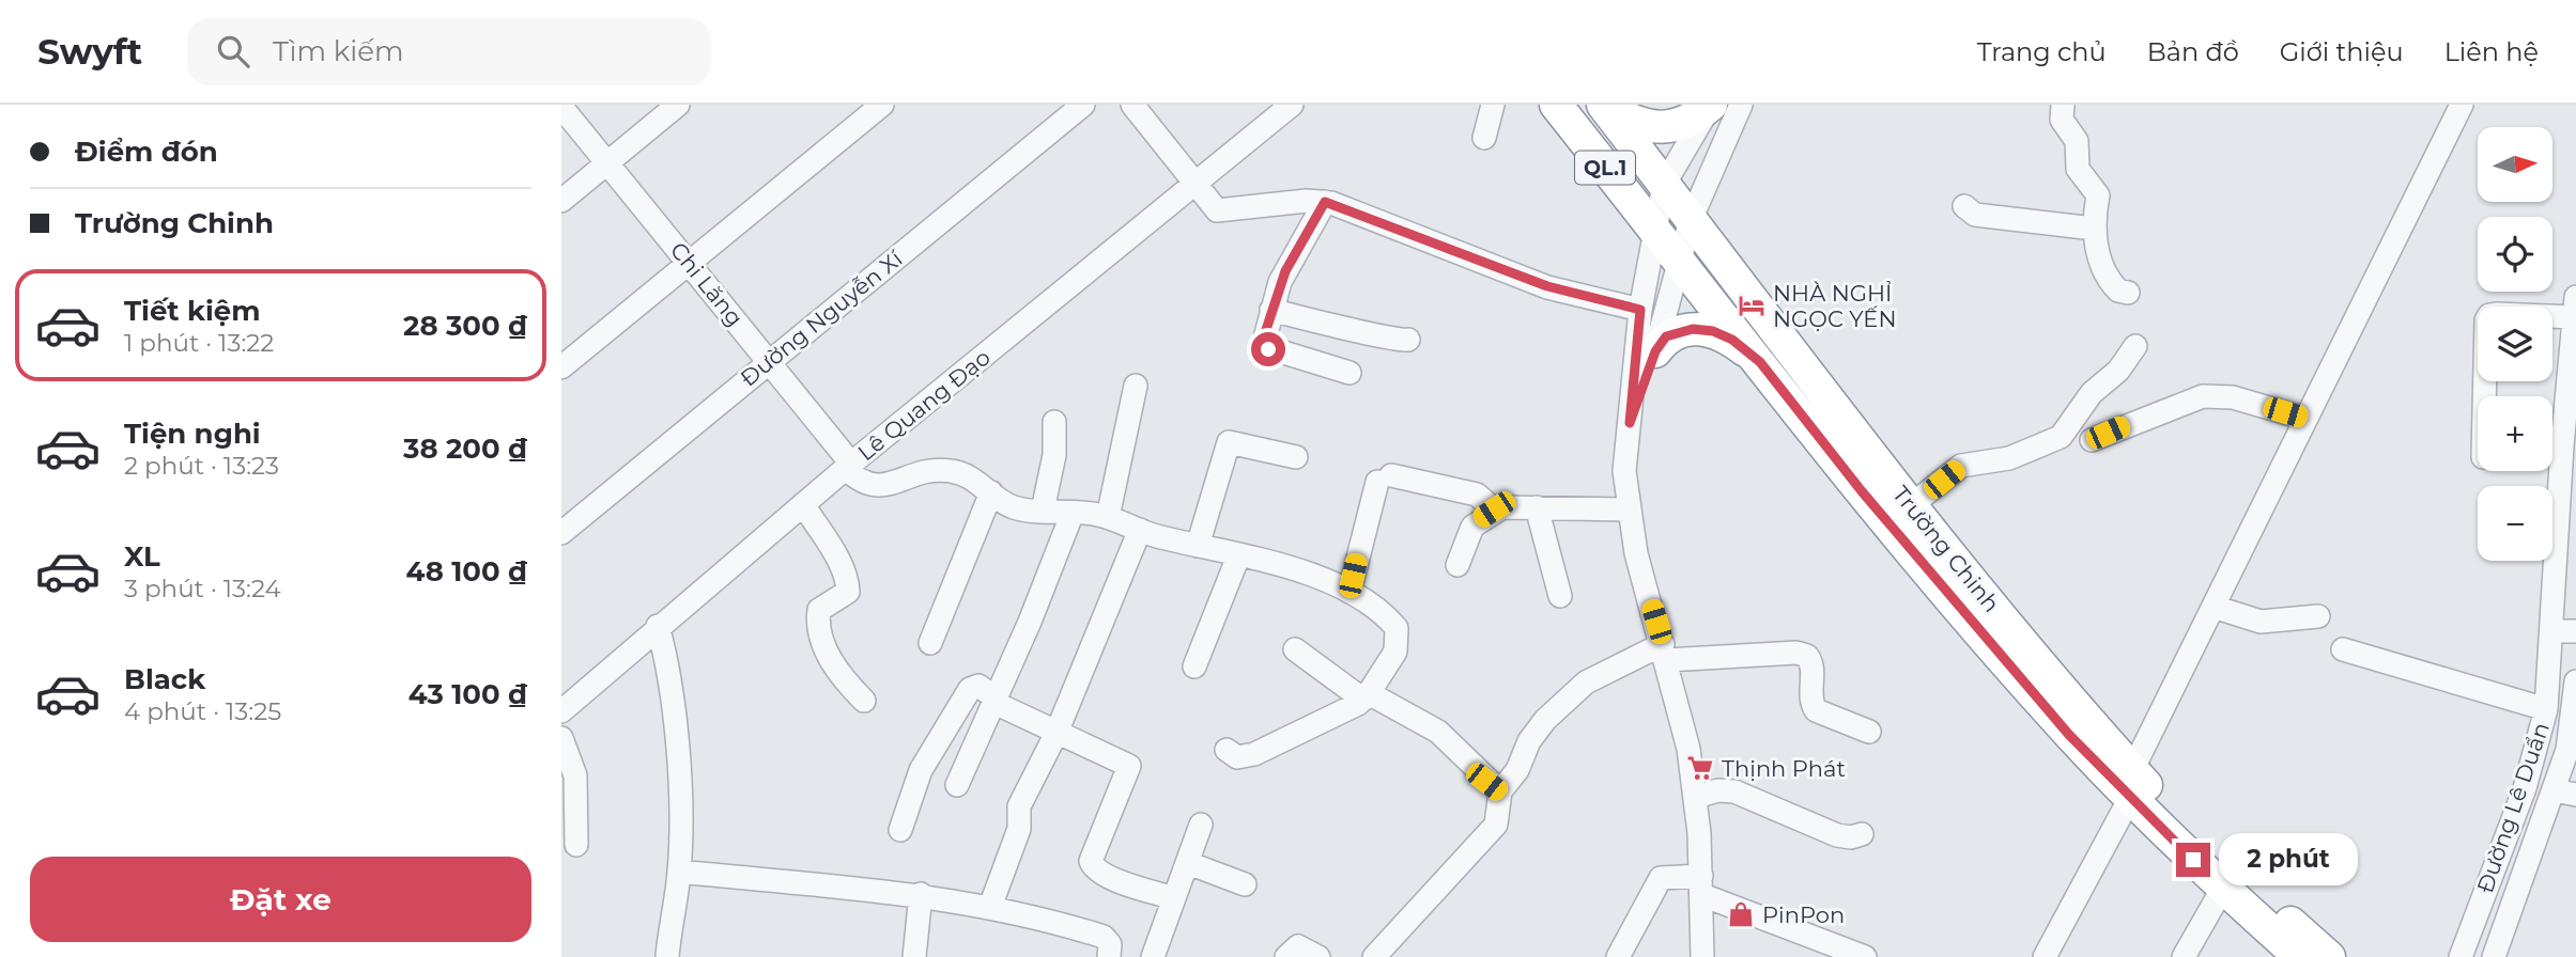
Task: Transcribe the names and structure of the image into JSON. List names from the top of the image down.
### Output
{
  "streets": {
    "highway": ["QL.1", "Trường Chinh"],
    "street": [
      "Chi Lăng",
      "Đường Nguyễn Xí",
      "Lê Quang Đạo",
      "Đường Lê Duẩn"
    ]
  },
  "crossings": [
    ["Chi Lăng", "Đường Nguyễn Xí"],
    ["Chi Lăng", "Lê Quang Đạo"]
  ],
  "places": {
    "hotel": ["NHÀ NGHỈ NGỌC YẾN"],
    "supermarket": ["Thịnh Phát"],
    "shop": ["PinPon"]
  },
  "north": "right",
  "page": {
    "header": "Swyft",
    "search": "Tìm kiếm",
    "nav": [
      "Trang chủ",
      "Bản đồ",
      "Giới thiệu",
      "Liên hệ"
    ],
    "banner": ["Điểm đón", "Trường Chinh"],
    "map_buttons": ["+", "−"],
    "list": [
      {
        "name": "Tiết kiệm",
        "note": "1 phút · 13:22",
        "value": "28 300 ₫"
      },
      {
        "name": "Tiện nghi",
        "note": "2 phút · 13:23",
        "value": "38 200 ₫"
      },
      {
        "name": "XL",
        "note": "3 phút · 13:24",
        "value": "48 100 ₫"
      },
      {
        "name": "Black",
        "note": "4 phút · 13:25",
        "value": "43 100 ₫"
      }
    ],
    "bubble": "2 phút",
    "buttons": "Đặt xe"
  }
}
